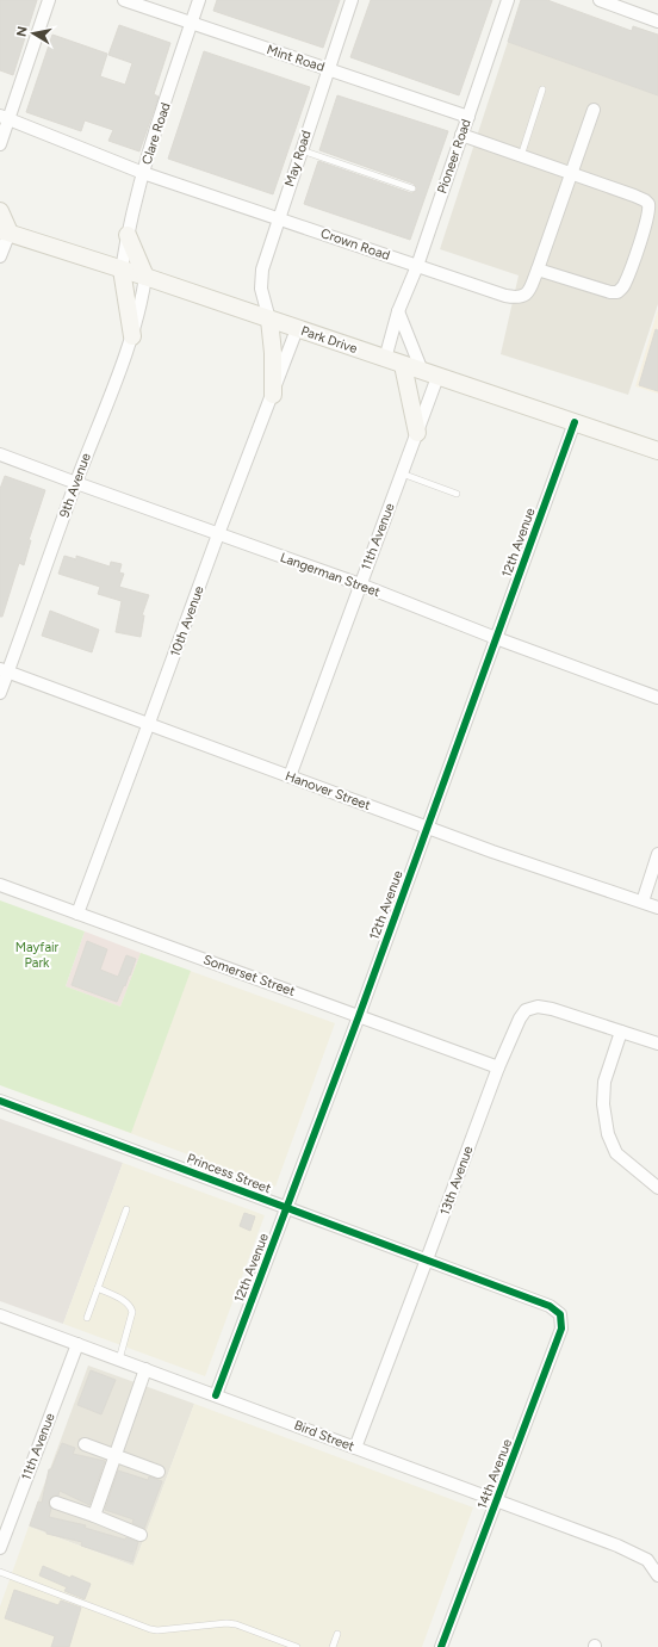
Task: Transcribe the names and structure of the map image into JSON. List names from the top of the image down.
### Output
{
  "streets": {
    "street": [
      "Mint Road",
      "Clare Road",
      "Pioneer Road",
      "May Road",
      "Crown Road",
      "Park Drive",
      "9th Avenue",
      "11th Avenue",
      "12th Avenue",
      "Langerman Street",
      "10th Avenue",
      "Hanover Street",
      "Somerset Street",
      "Princess Street",
      "13th Avenue",
      "Bird Street",
      "14th Avenue"
    ]
  },
  "crossings": [
    ["Mint Road", "Clare Road"],
    ["Mint Road", "Pioneer Road"],
    ["Mint Road", "May Road"],
    ["Clare Road", "Crown Road"],
    ["Clare Road", "Park Drive"],
    ["Pioneer Road", "Crown Road"],
    ["Pioneer Road", "Park Drive"],
    ["May Road", "Crown Road"],
    ["May Road", "Park Drive"],
    ["Park Drive", "9th Avenue"],
    ["Park Drive", "11th Avenue"],
    ["Park Drive", "12th Avenue"],
    ["Park Drive", "10th Avenue"],
    ["9th Avenue", "Langerman Street"],
    ["9th Avenue", "Hanover Street"],
    ["11th Avenue", "Langerman Street"],
    ["11th Avenue", "Hanover Street"],
    ["11th Avenue", "Bird Street"],
    ["12th Avenue", "Langerman Street"],
    ["12th Avenue", "Hanover Street"],
    ["12th Avenue", "Somerset Street"],
    ["12th Avenue", "Princess Street"],
    ["12th Avenue", "Bird Street"],
    ["Langerman Street", "10th Avenue"],
    ["10th Avenue", "Hanover Street"],
    ["10th Avenue", "Somerset Street"],
    ["Somerset Street", "13th Avenue"],
    ["Princess Street", "13th Avenue"],
    ["Princess Street", "14th Avenue"],
    ["13th Avenue", "Bird Street"],
    ["Bird Street", "14th Avenue"]
  ],
  "parks": ["Mayfair Park"],
  "north": "left"
}
